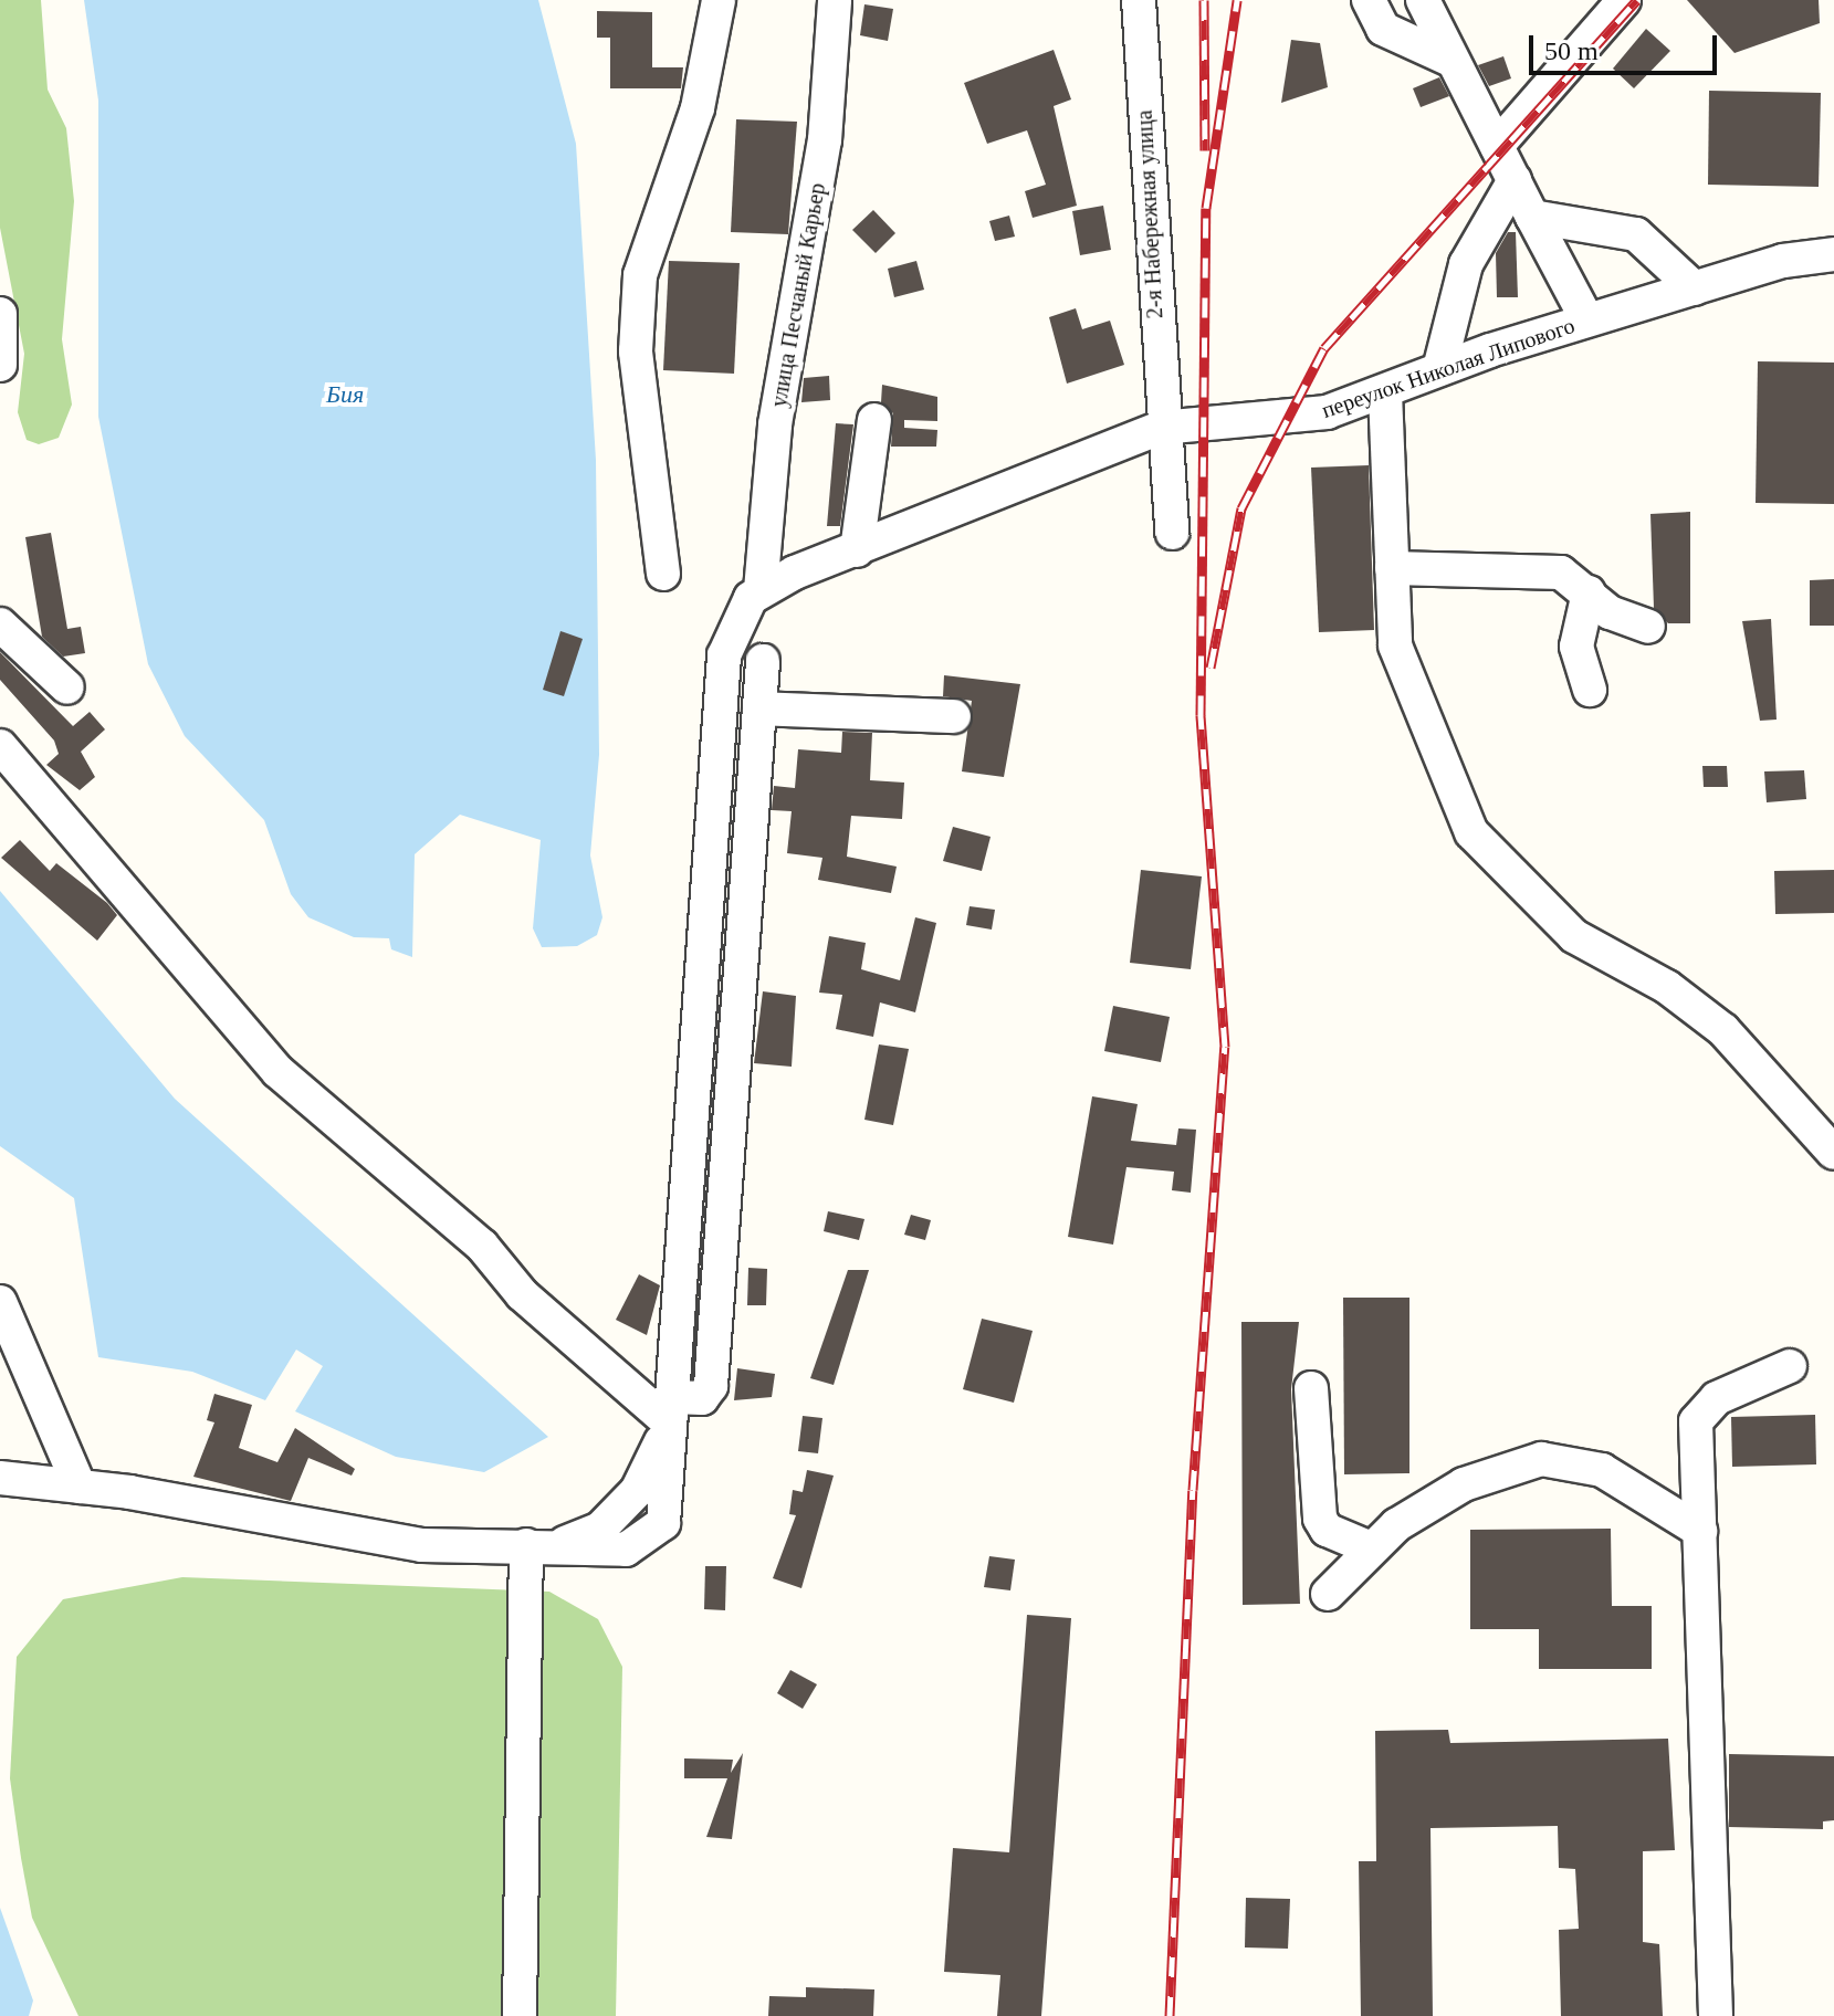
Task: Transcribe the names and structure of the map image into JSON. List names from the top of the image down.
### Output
{
  "streets": {
    "street": ["2-я Набережная улица", "улица Песчаный Карьер", "переулок Николая Липового"]
  },
  "crossings": [
    ["2-я Набережная улица", "переулок Николая Липового"],
    ["улица Песчаный Карьер", "переулок Николая Липового"]
  ],
  "water": ["Бия"],
  "scale_bar": "50 m"
}
